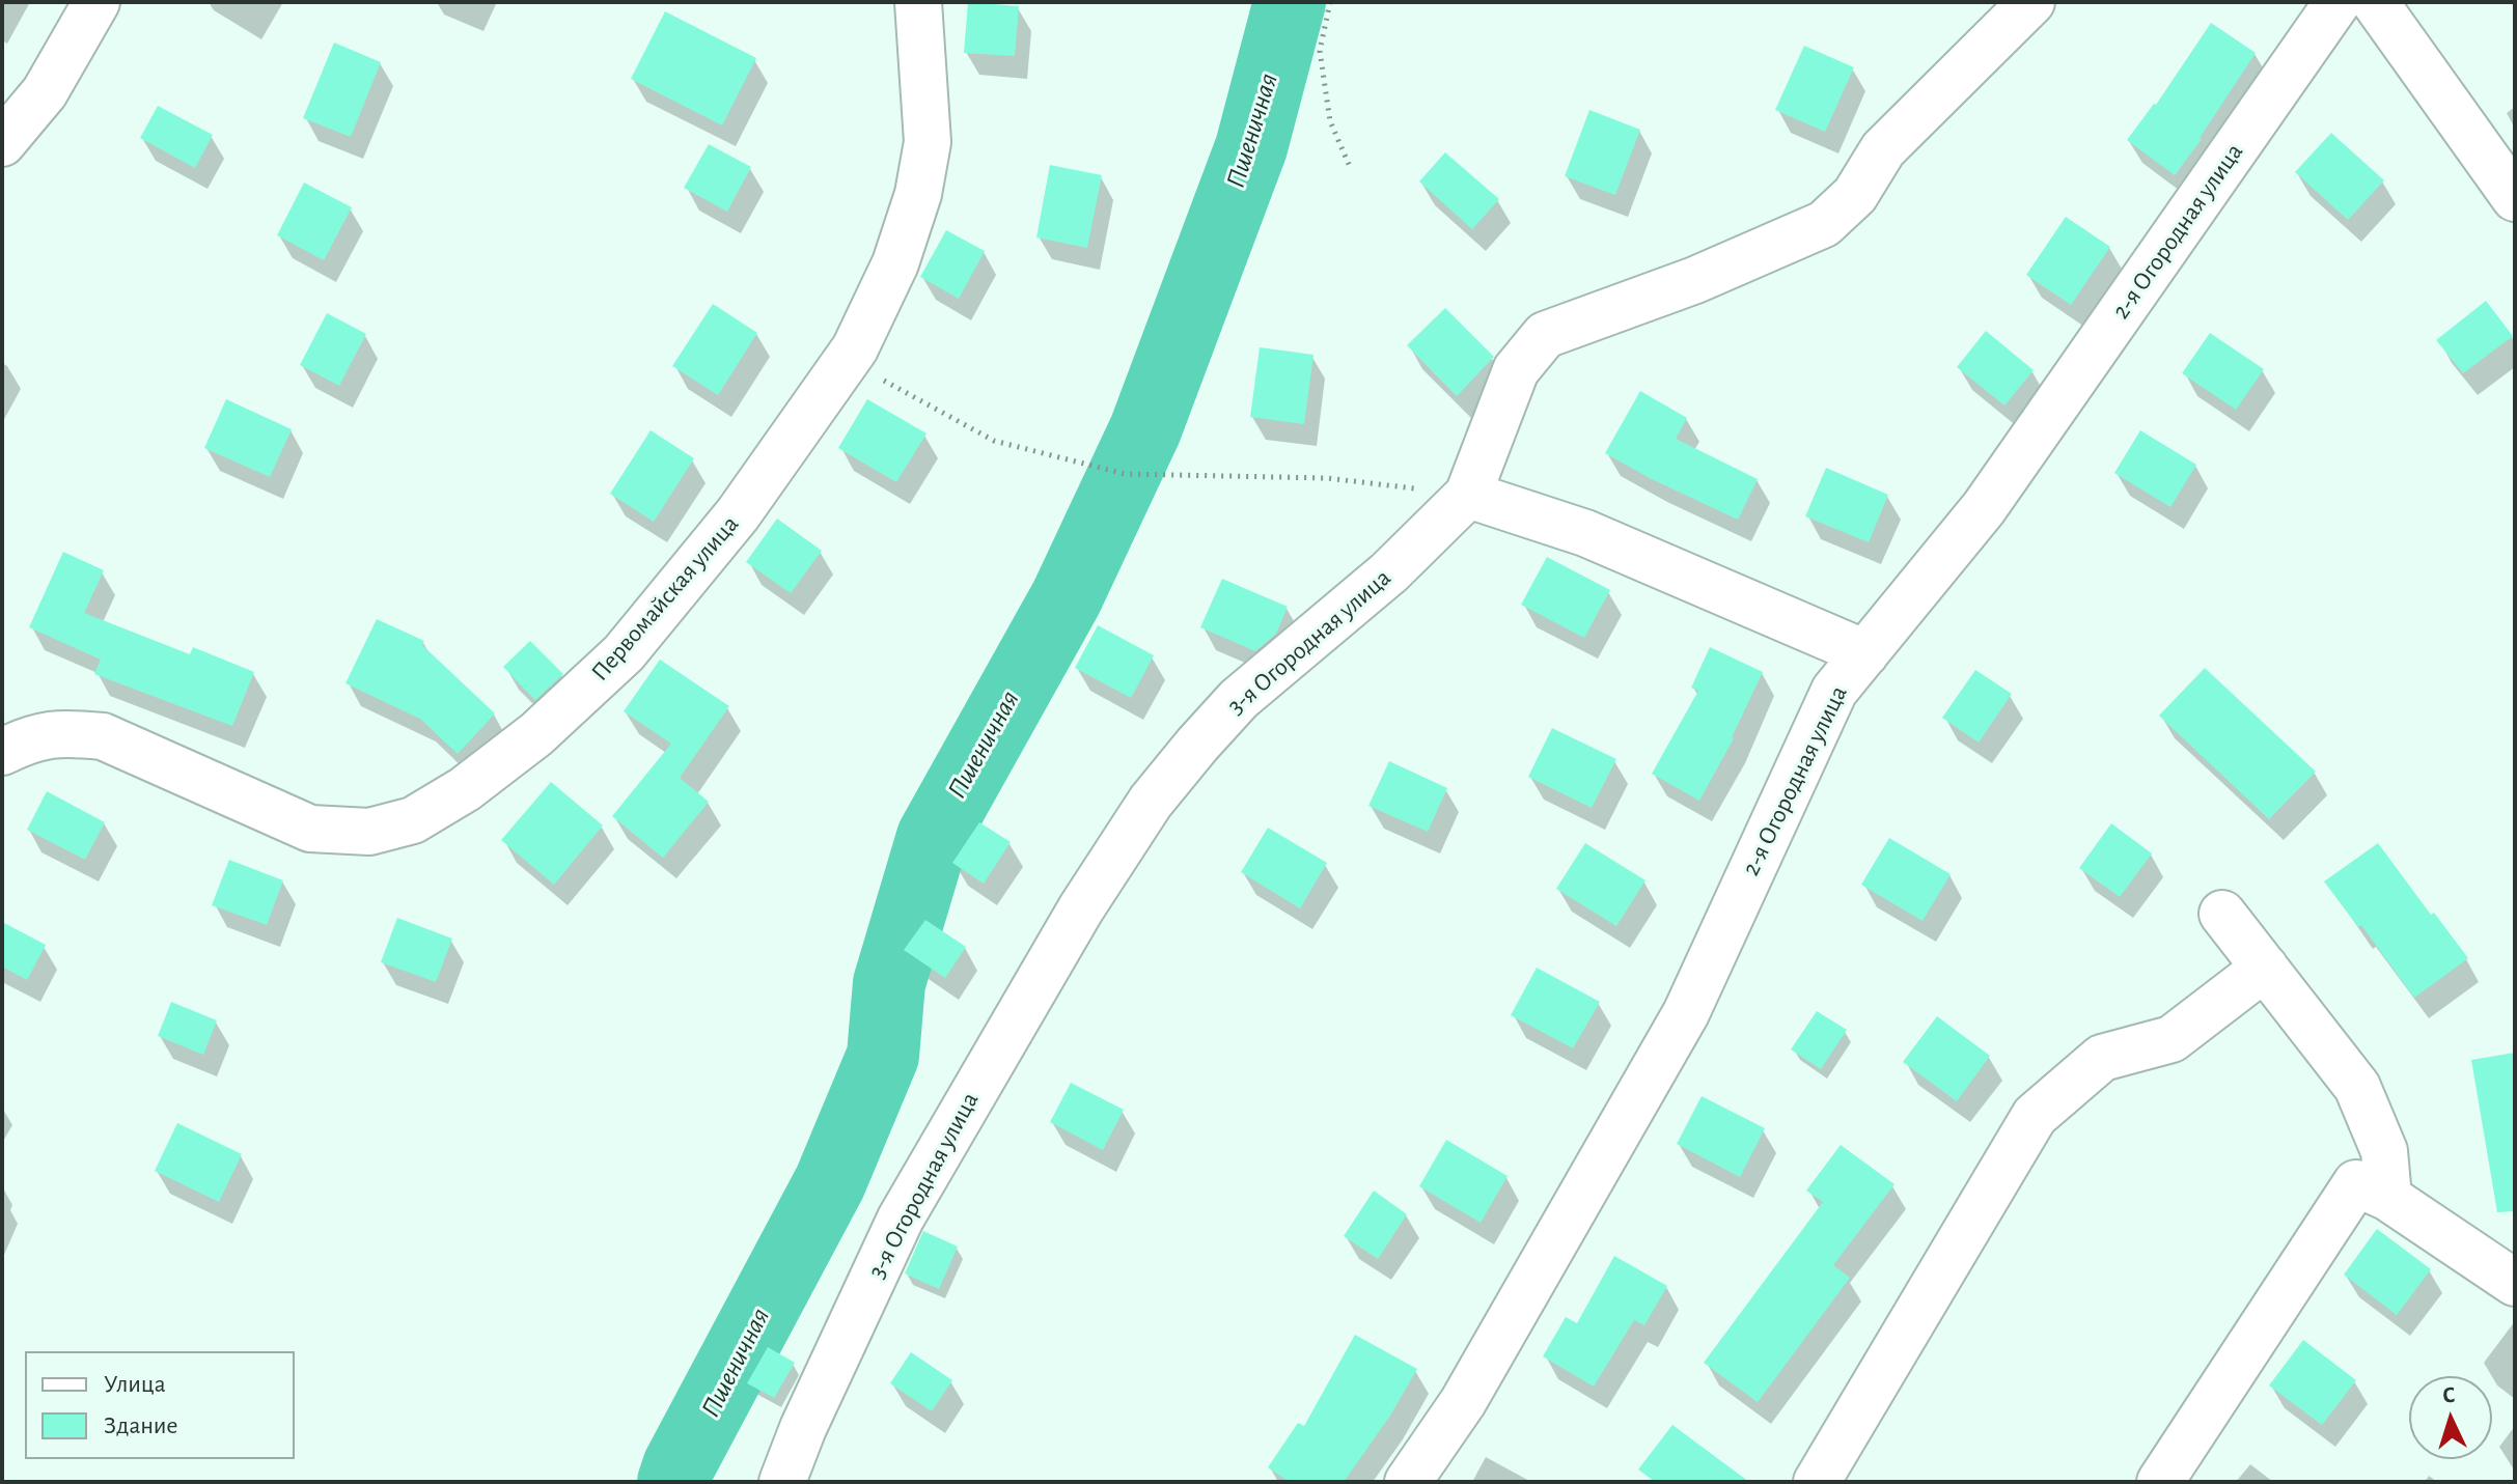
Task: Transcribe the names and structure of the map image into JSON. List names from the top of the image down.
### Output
{
  "streets": {
    "street": ["2-я Огородная улица", "Первомайская улица", "3-я Огородная улица"]
  },
  "water": ["Пшеничная"],
  "legend": ["Улица", "Здание"],
  "north": "top"
}
